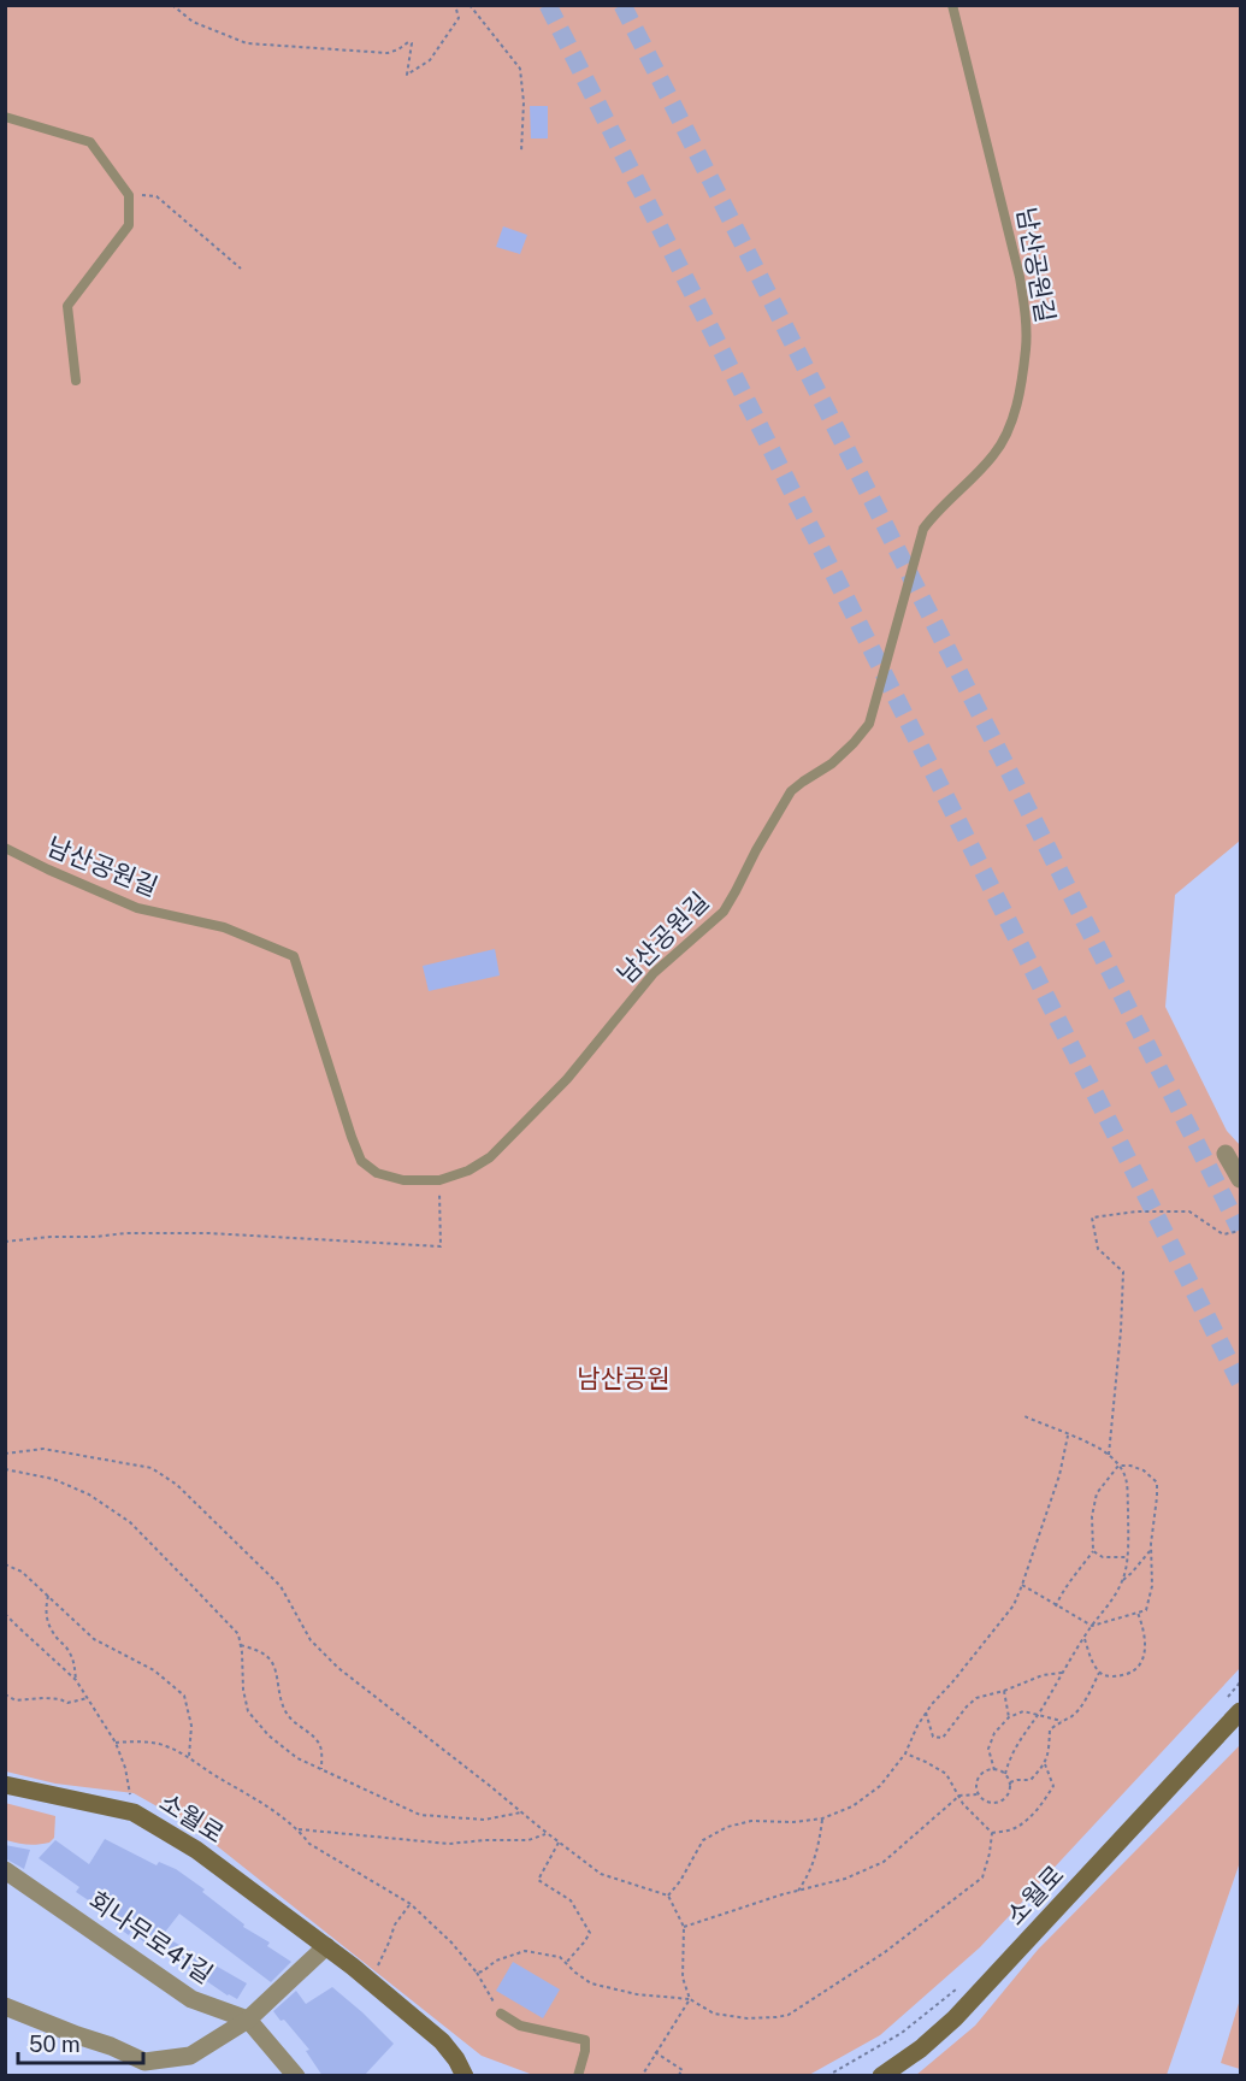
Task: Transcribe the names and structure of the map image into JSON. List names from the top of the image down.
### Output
{
  "streets": {
    "main road": ["소월로"],
    "street": ["회나무로41길"],
    "lane": ["남산공원길"]
  },
  "parks": ["남산공원"],
  "scale_bar": "50 m"
}
